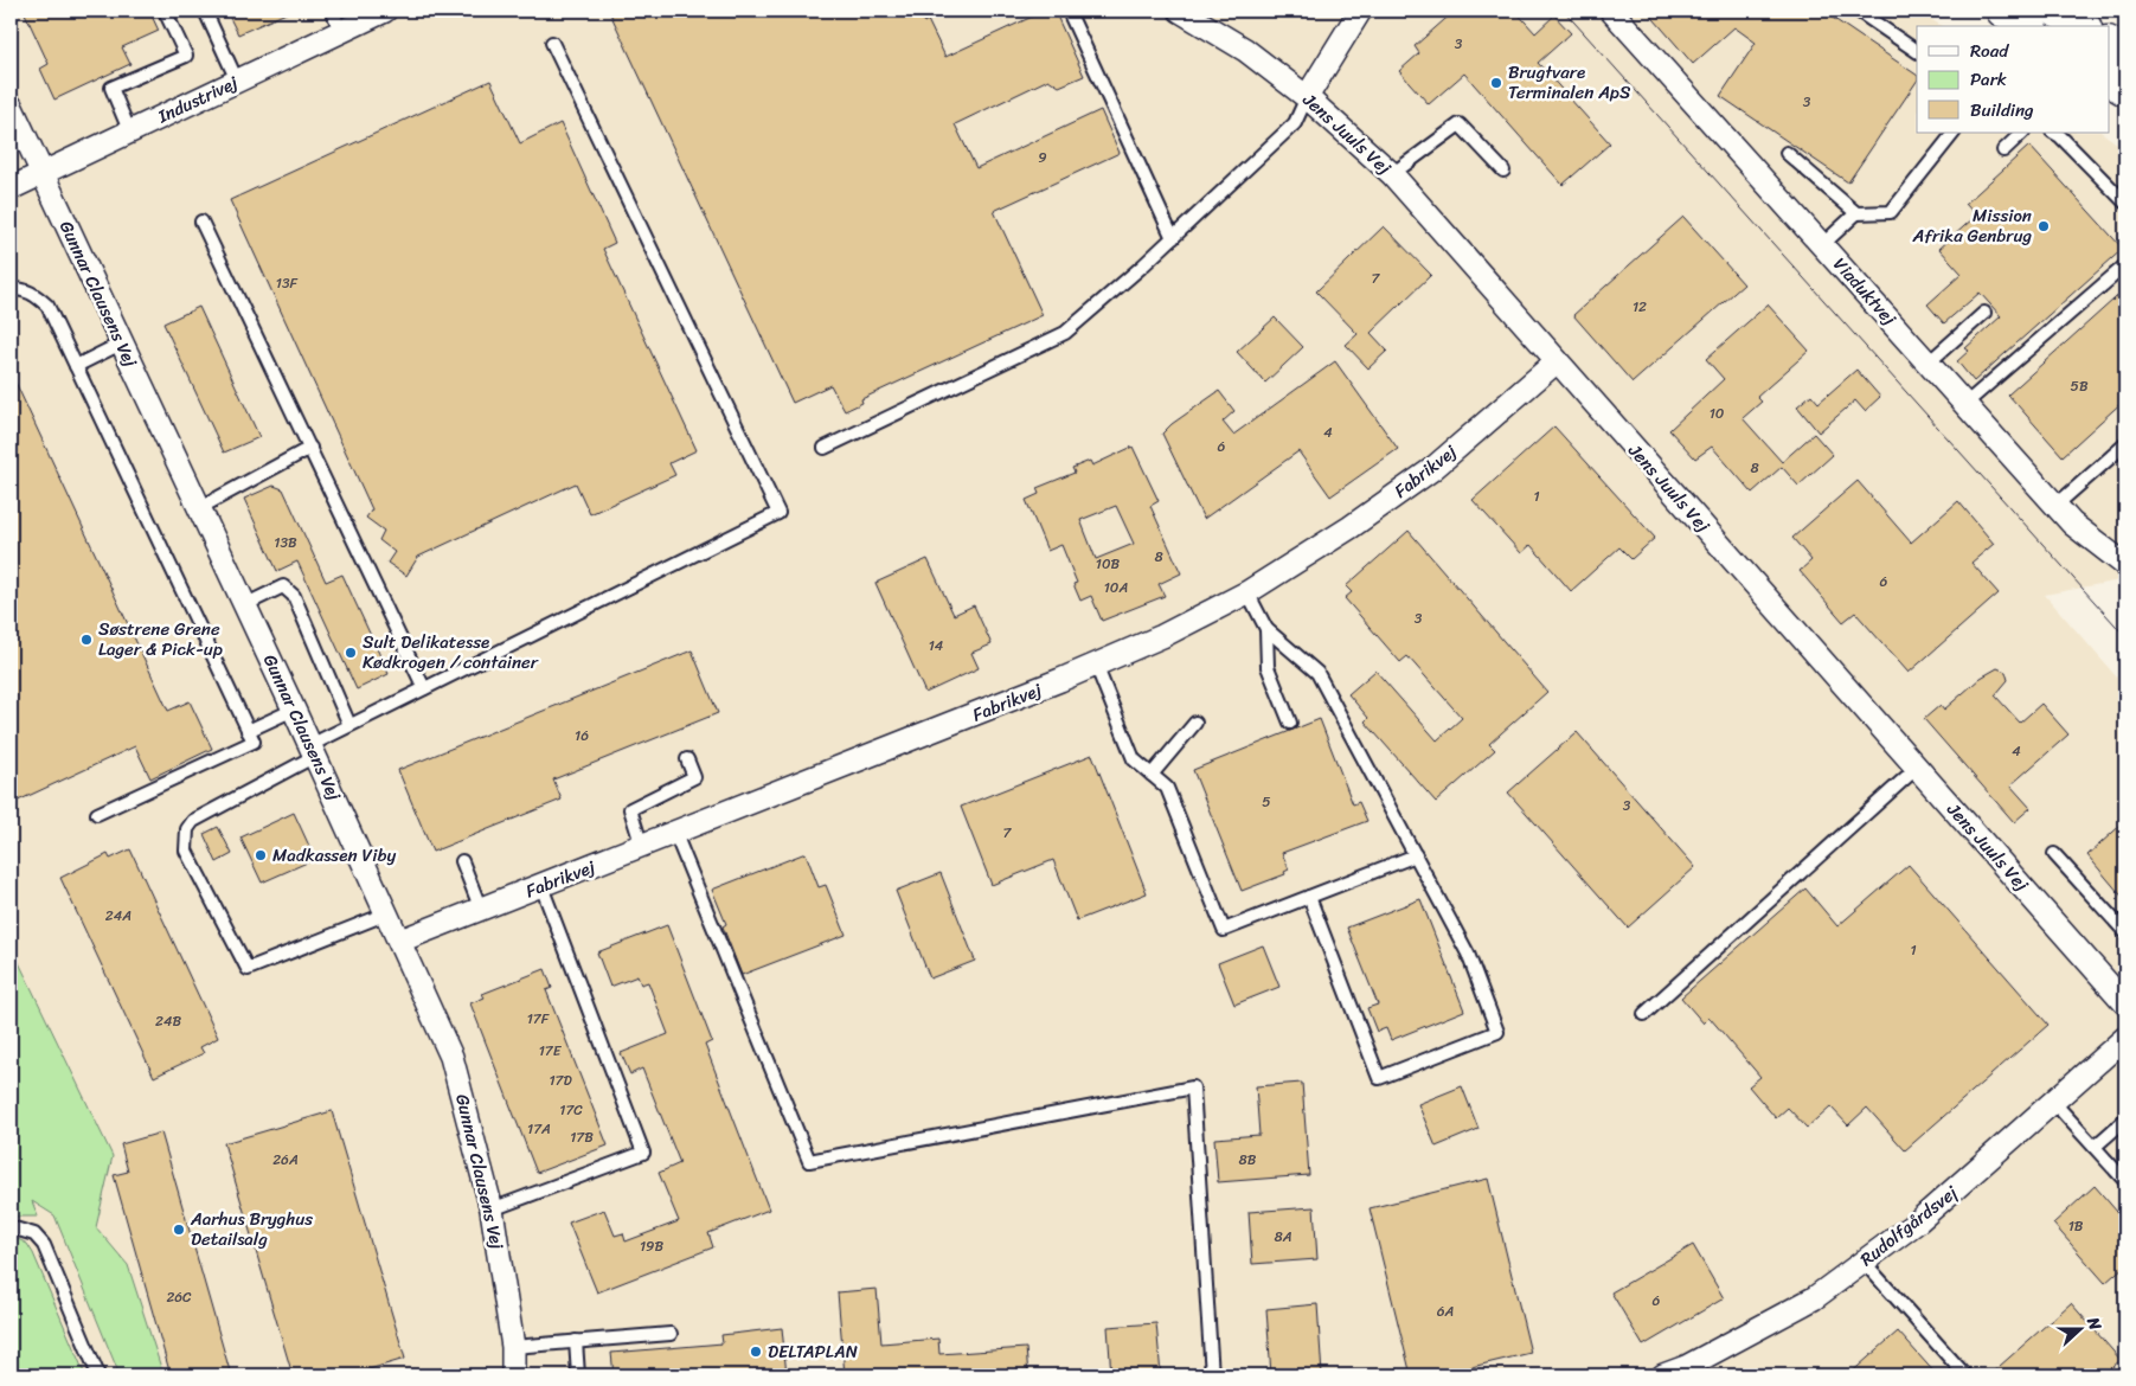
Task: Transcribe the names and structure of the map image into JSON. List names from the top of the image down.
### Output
{
  "streets": {
    "street": [
      "Industrivej",
      "Jens Juuls Vej",
      "Viaduktvej",
      "Gunnar Clausens Vej",
      "Fabrikvej",
      "Rudolfgårdsvej"
    ]
  },
  "crossings": [
    ["Industrivej", "Gunnar Clausens Vej"],
    ["Jens Juuls Vej", "Fabrikvej"],
    ["Gunnar Clausens Vej", "Fabrikvej"]
  ],
  "places": [
    "Brugtvare Terminalen ApS",
    "Mission Afrika Genbrug",
    "Søstrene Grene Lager & Pick-up",
    "Sult Delikatesse Kødkrogen / container",
    "Madkassen Viby",
    "Aarhus Bryghus Detailsalg",
    "DELTAPLAN"
  ],
  "house_numbers": [
    "3",
    "3",
    "9",
    "7",
    "13F",
    "12",
    "5B",
    "10",
    "4",
    "6",
    "8",
    "1",
    "13B",
    "8",
    "10B",
    "6",
    "10A",
    "3",
    "14",
    "16",
    "4",
    "5",
    "3",
    "7",
    "24A",
    "1",
    "17F",
    "24B",
    "17E",
    "17D",
    "17C",
    "17A",
    "17B",
    "26A",
    "8B",
    "1B",
    "8A",
    "19B",
    "26C",
    "6",
    "6A"
  ],
  "legend": ["Road", "Park", "Building"],
  "north": "right"
}
